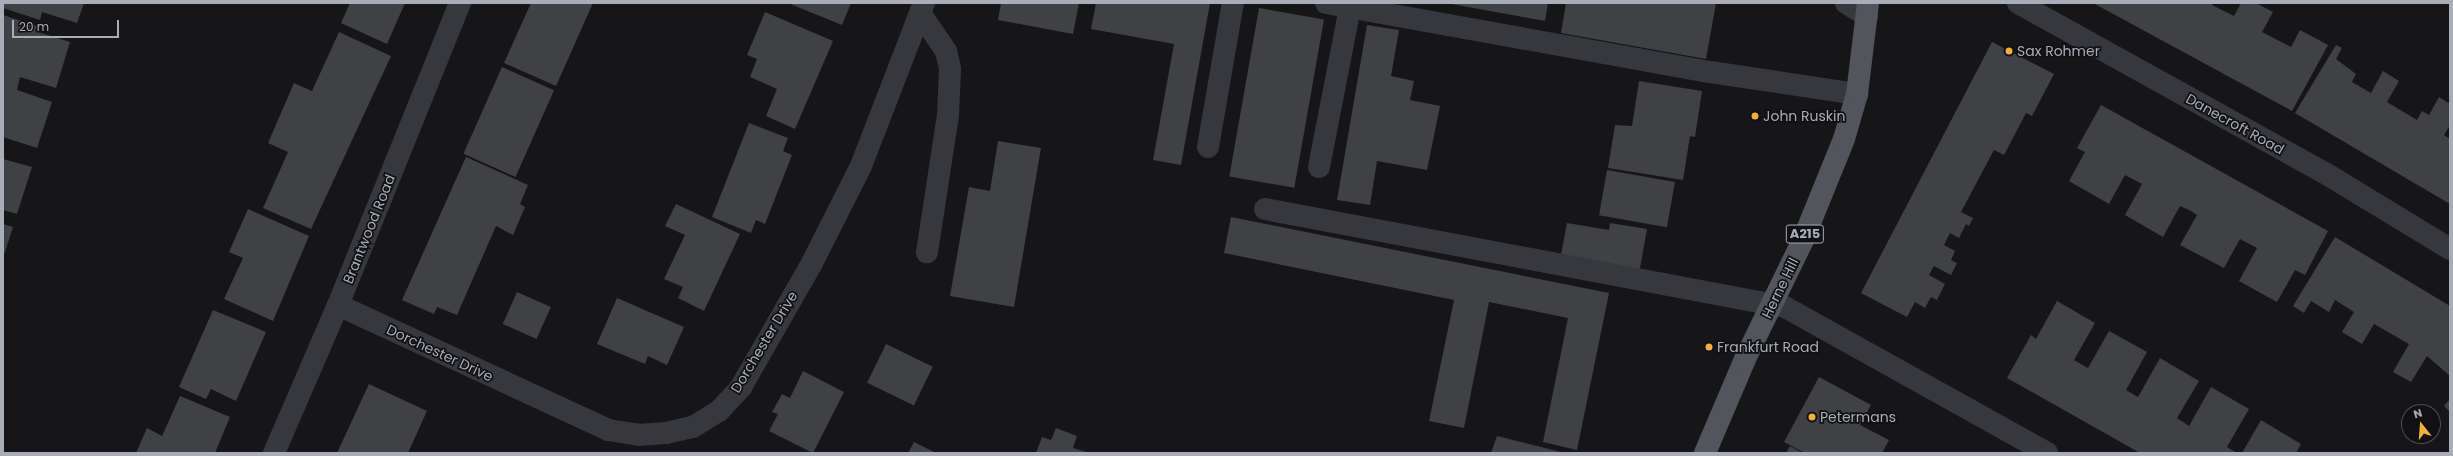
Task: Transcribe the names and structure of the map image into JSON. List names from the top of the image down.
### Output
{
  "streets": {
    "main road": ["A215", "Herne Hill"],
    "street": ["Danecroft Road", "Brantwood Road", "Dorchester Drive"]
  },
  "crossings": [
    ["Brantwood Road", "Dorchester Drive"]
  ],
  "places": [
    "Sax Rohmer",
    "John Ruskin",
    "Frankfurt Road",
    "Petermans"
  ],
  "scale_bar": "20 m",
  "north": "top"
}
